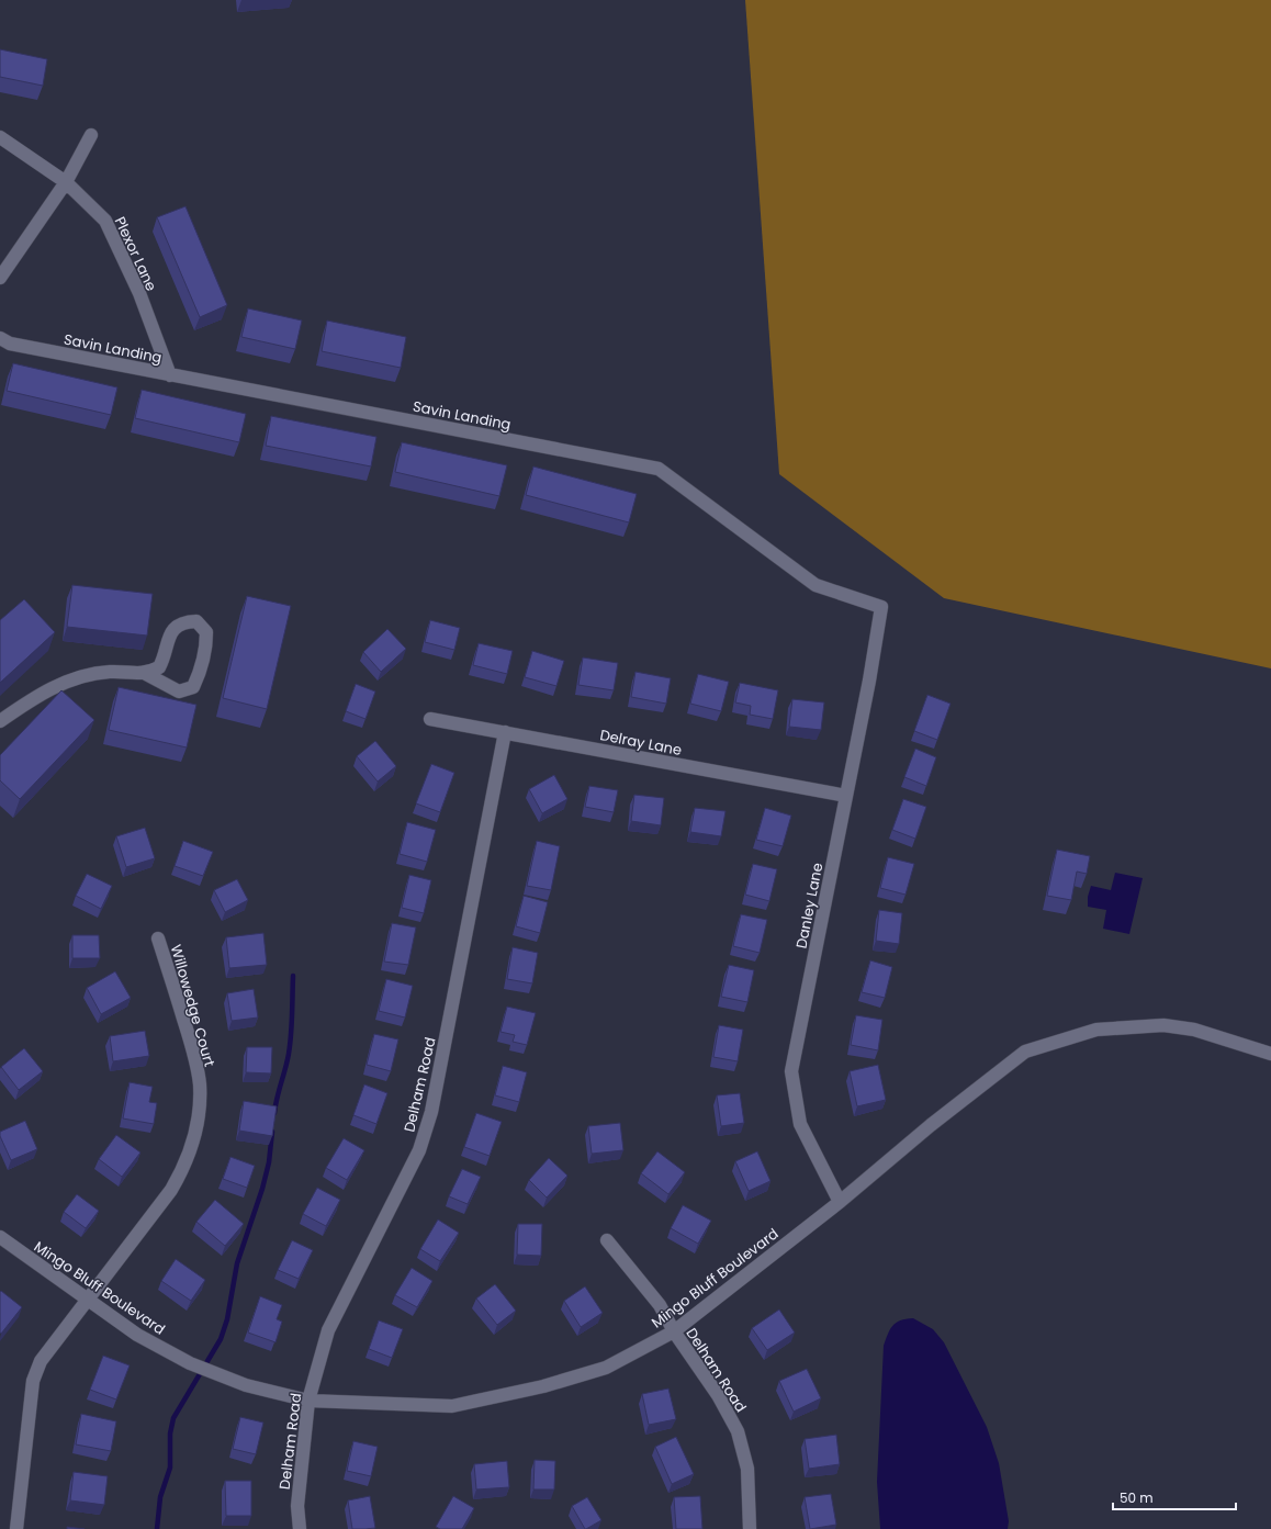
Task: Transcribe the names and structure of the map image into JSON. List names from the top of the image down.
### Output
{
  "streets": {
    "street": [
      "Plexor Lane",
      "Savin Landing",
      "Delray Lane",
      "Danley Lane",
      "Willowedge Court",
      "Delham Road",
      "Mingo Bluff Boulevard"
    ]
  },
  "crossings": [
    ["Plexor Lane", "Savin Landing"],
    ["Savin Landing", "Danley Lane"],
    ["Delray Lane", "Danley Lane"],
    ["Delray Lane", "Delham Road"],
    ["Danley Lane", "Mingo Bluff Boulevard"],
    ["Willowedge Court", "Mingo Bluff Boulevard"],
    ["Delham Road", "Mingo Bluff Boulevard"]
  ],
  "scale_bar": "50 m"
}
